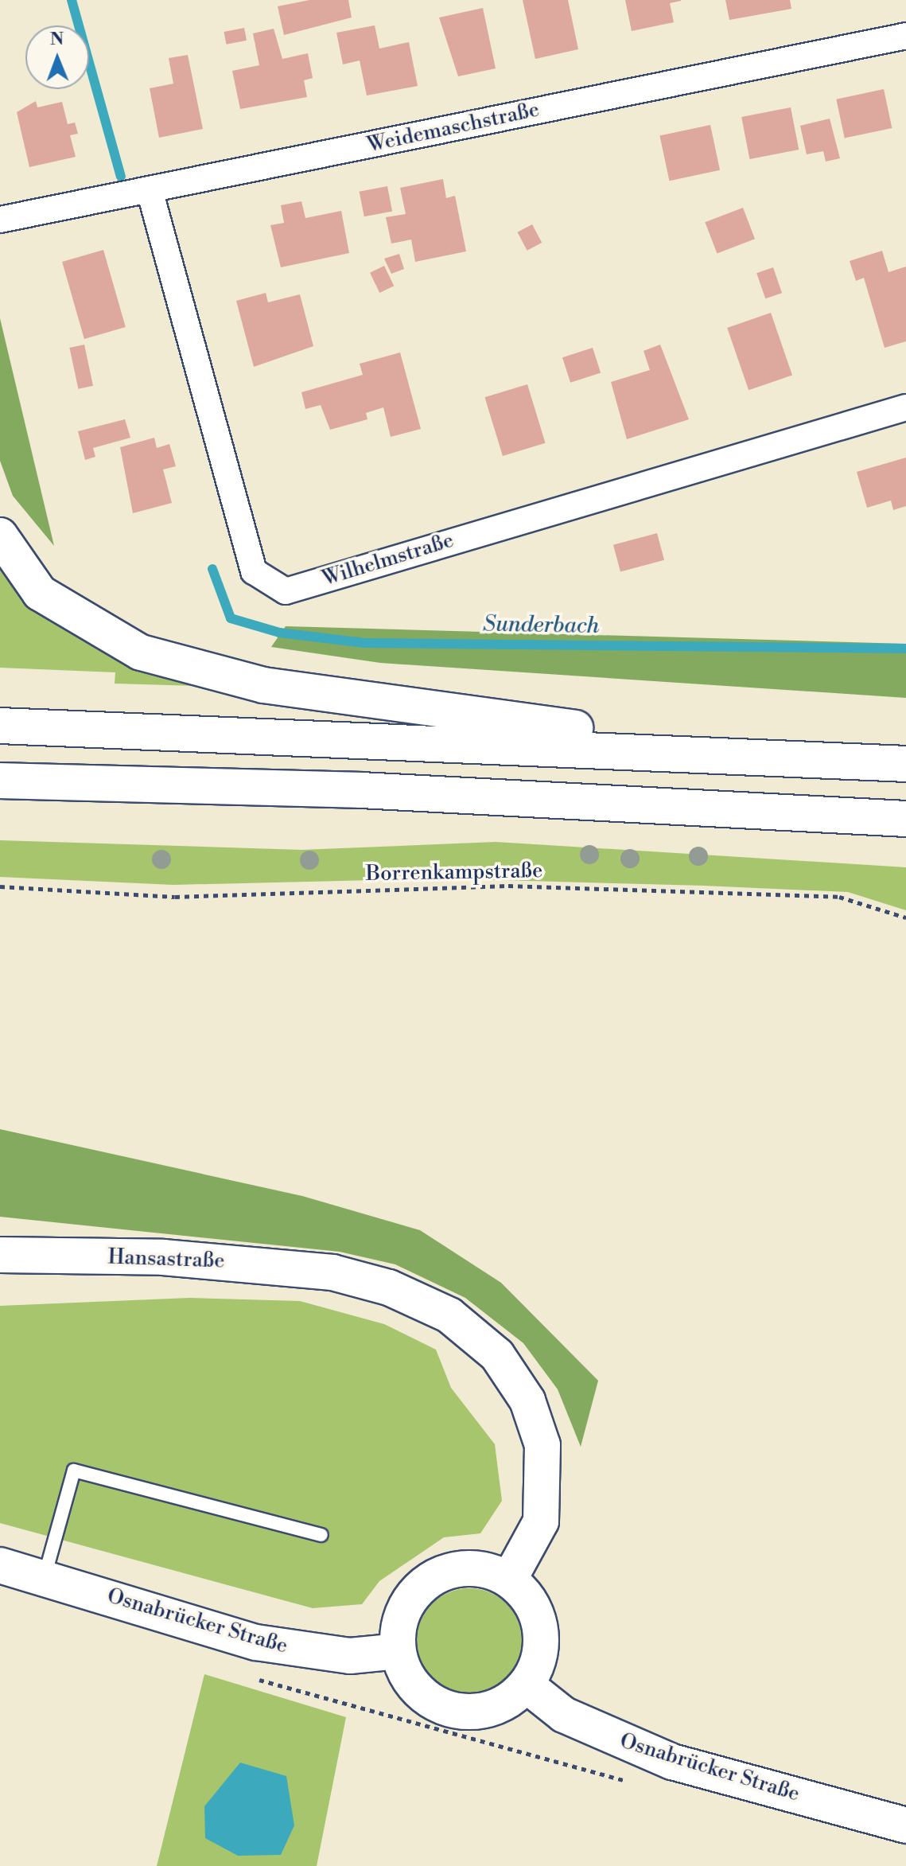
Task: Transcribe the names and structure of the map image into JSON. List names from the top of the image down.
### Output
{
  "streets": {
    "main road": ["Hansastraße", "Osnabrücker Straße"],
    "street": ["Weidemaschstraße", "Wilhelmstraße"],
    "path": ["Borrenkampstraße"]
  },
  "crossings": [
    ["Weidemaschstraße", "Wilhelmstraße"],
    ["Hansastraße", "Osnabrücker Straße"]
  ],
  "water": ["Sunderbach"],
  "north": "top"
}
